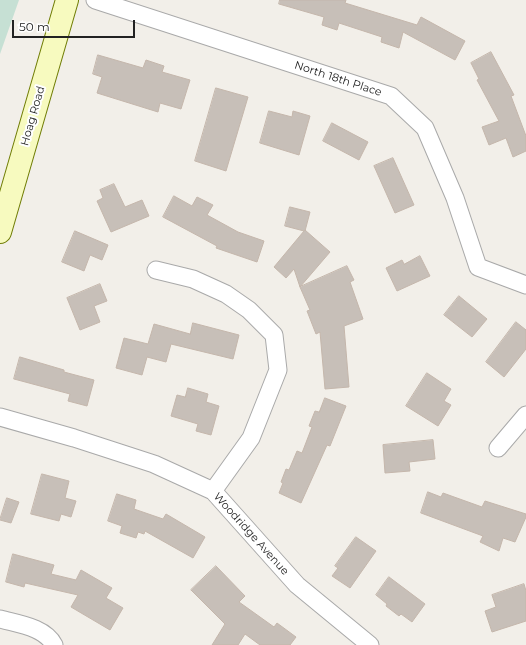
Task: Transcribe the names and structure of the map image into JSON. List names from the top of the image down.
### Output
{
  "streets": {
    "street": ["North 18th Place", "Hoag Road", "Woodridge Avenue"]
  },
  "scale_bar": "50 m"
}
